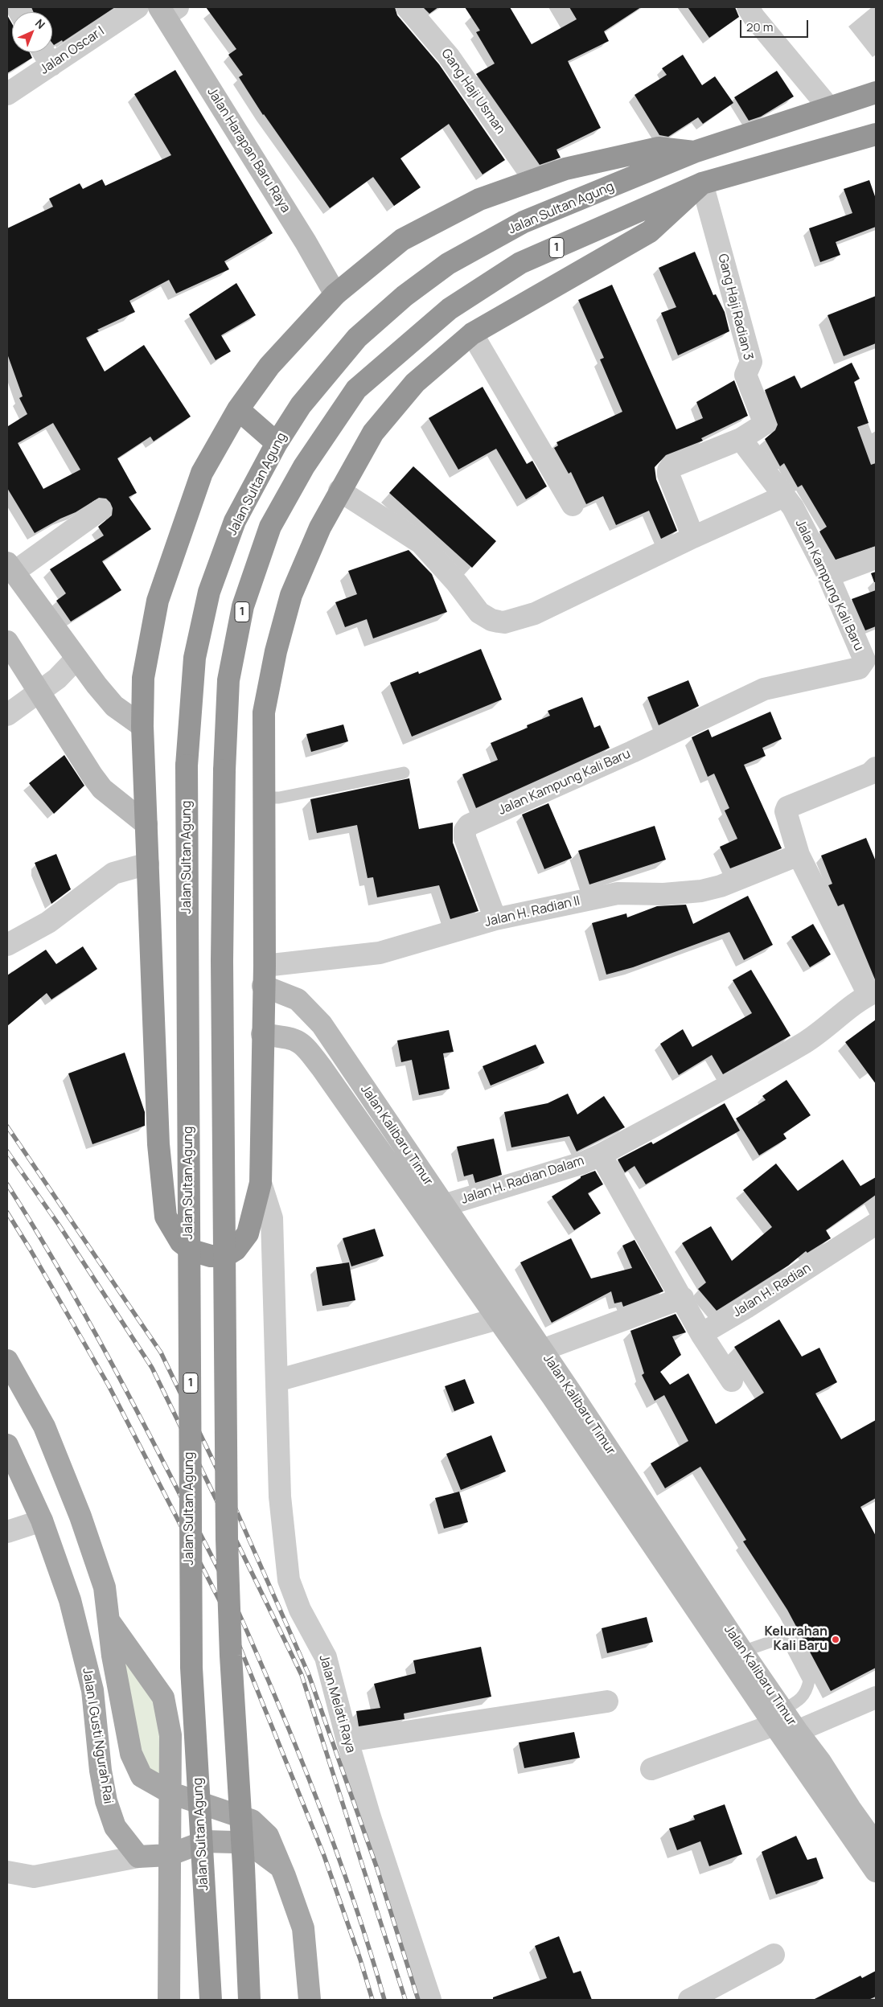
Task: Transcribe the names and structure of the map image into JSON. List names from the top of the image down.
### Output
{
  "streets": {
    "highway": ["Jalan Sultan Agung", "1"],
    "main road": ["Jalan I Gusti Ngurah Rai"],
    "street": [
      "Jalan Oscar I",
      "Gang Haji Usman",
      "Jalan Harapan Baru Raya",
      "Gang Haji Radian 3",
      "Jalan Kampung Kali Baru",
      "Jalan H. Radian II",
      "Jalan Kalibaru Timur",
      "Jalan H. Radian Dalam",
      "Jalan H. Radian",
      "Jalan Melati Raya"
    ]
  },
  "crossings": [
    ["1", "Gang Haji Radian 3"],
    ["Gang Haji Radian 3", "Jalan Kampung Kali Baru"],
    ["Jalan Kampung Kali Baru", "Jalan H. Radian II"],
    ["Jalan H. Radian II", "Jalan Kalibaru Timur"],
    ["Jalan Kalibaru Timur", "Jalan H. Radian Dalam"]
  ],
  "places": ["Kelurahan Kali Baru"],
  "scale_bar": "20 m",
  "north": "top right"
}
